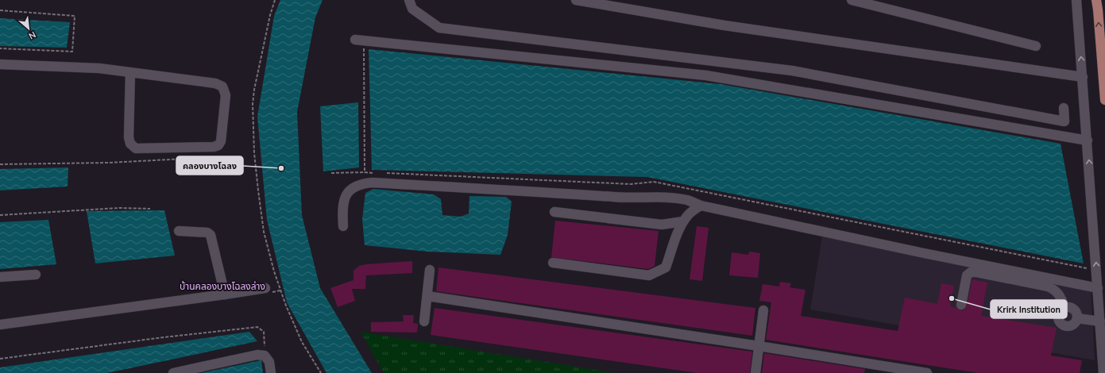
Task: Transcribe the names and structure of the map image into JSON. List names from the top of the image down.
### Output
{
  "districts": ["บ้านคลองบางโฉลงล่าง"],
  "places": ["คลองบางโฉลง", "Krirk Institution"],
  "north": "bottom right"
}
